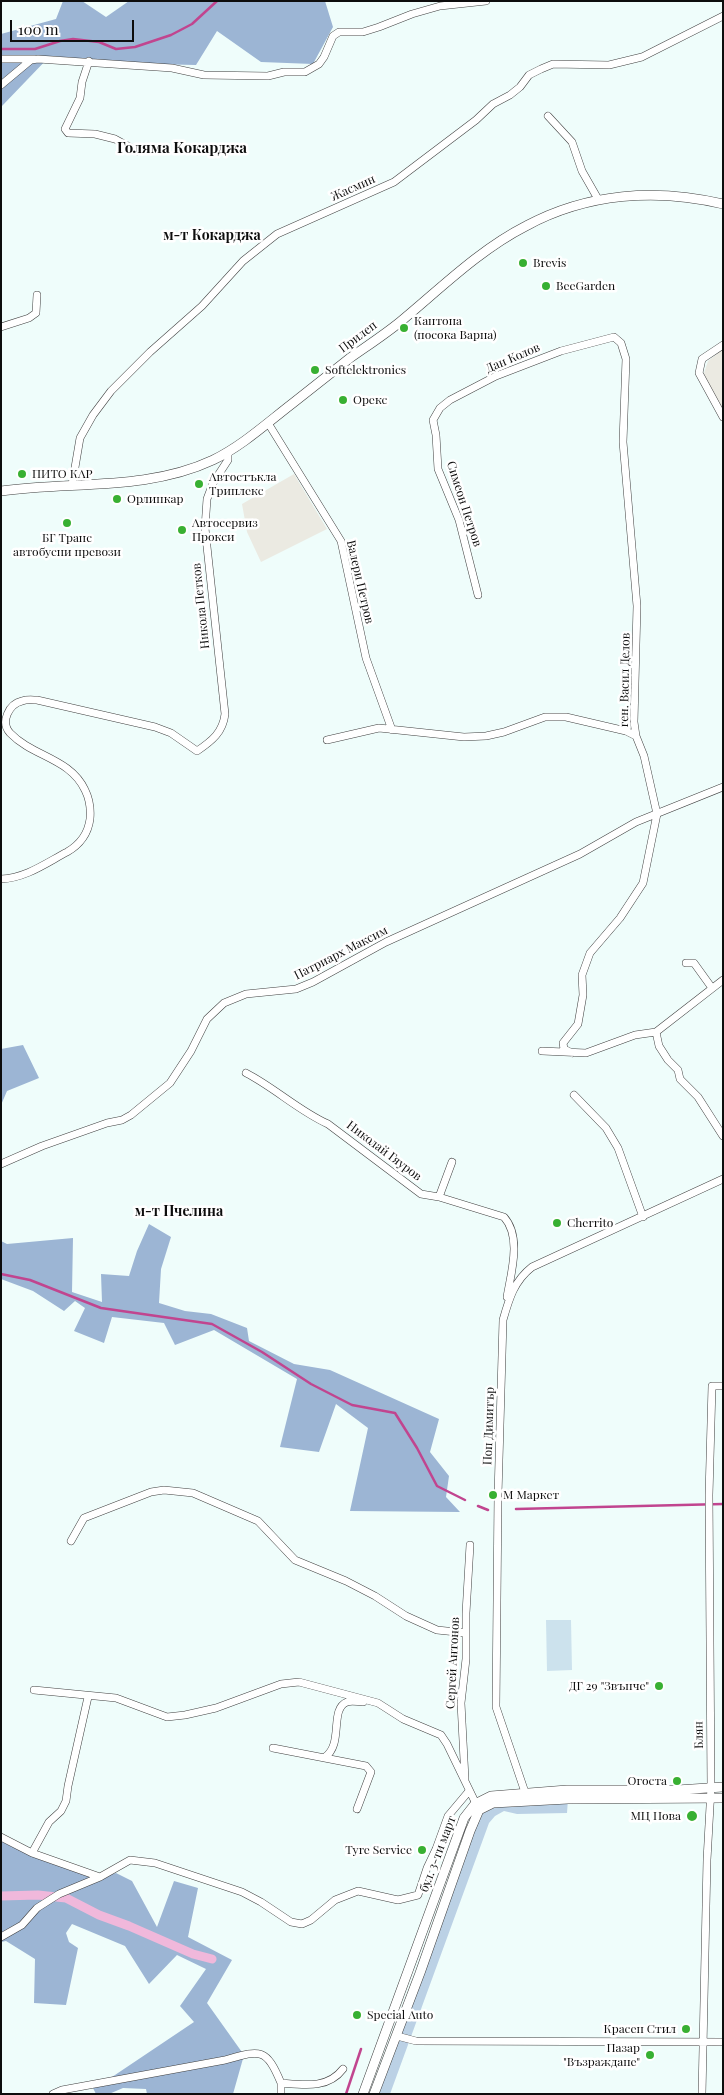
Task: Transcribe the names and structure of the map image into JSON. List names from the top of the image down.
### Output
{
  "streets": {
    "street": [
      "Жасмин",
      "Прилеп",
      "Дан Колов",
      "Симеон Петров",
      "Валери Петров",
      "Никола Петков",
      "ген. Васил Делов",
      "Патриарх Максим",
      "Николай Гяуров",
      "Поп Димитър",
      "Сергей Антонов",
      "Блян",
      "бул. 3-ти март"
    ]
  },
  "crossings": [
    ["Жасмин", "Прилеп"],
    ["Прилеп", "Валери Петров"],
    ["Прилеп", "Никола Петков"],
    ["Дан Колов", "Симеон Петров"],
    ["Дан Колов", "ген. Васил Делов"],
    ["ген. Васил Делов", "Патриарх Максим"],
    ["Николай Гяуров", "Поп Димитър"]
  ],
  "districts": ["Голяма Кокарджа", "м-т Кокарджа", "м-т Пчелина"],
  "places": [
    "Brevis",
    "BeeGarden",
    "Кантона (посока Варна)",
    "Softelektronics",
    "Орекс",
    "ПИТО КАР",
    "Автостъкла Триплекс",
    "Орлинкар",
    "БГ Транс автобусни превози",
    "Автосервиз Прокси",
    "Cherrito",
    "М Маркет",
    "ДГ 29 \"Звънче\"",
    "Огоста",
    "МЦ Нова",
    "Tyre Service",
    "Special Auto",
    "Красен Стил",
    "Пазар \"Възраждане\""
  ],
  "scale_bar": "100 m"
}
